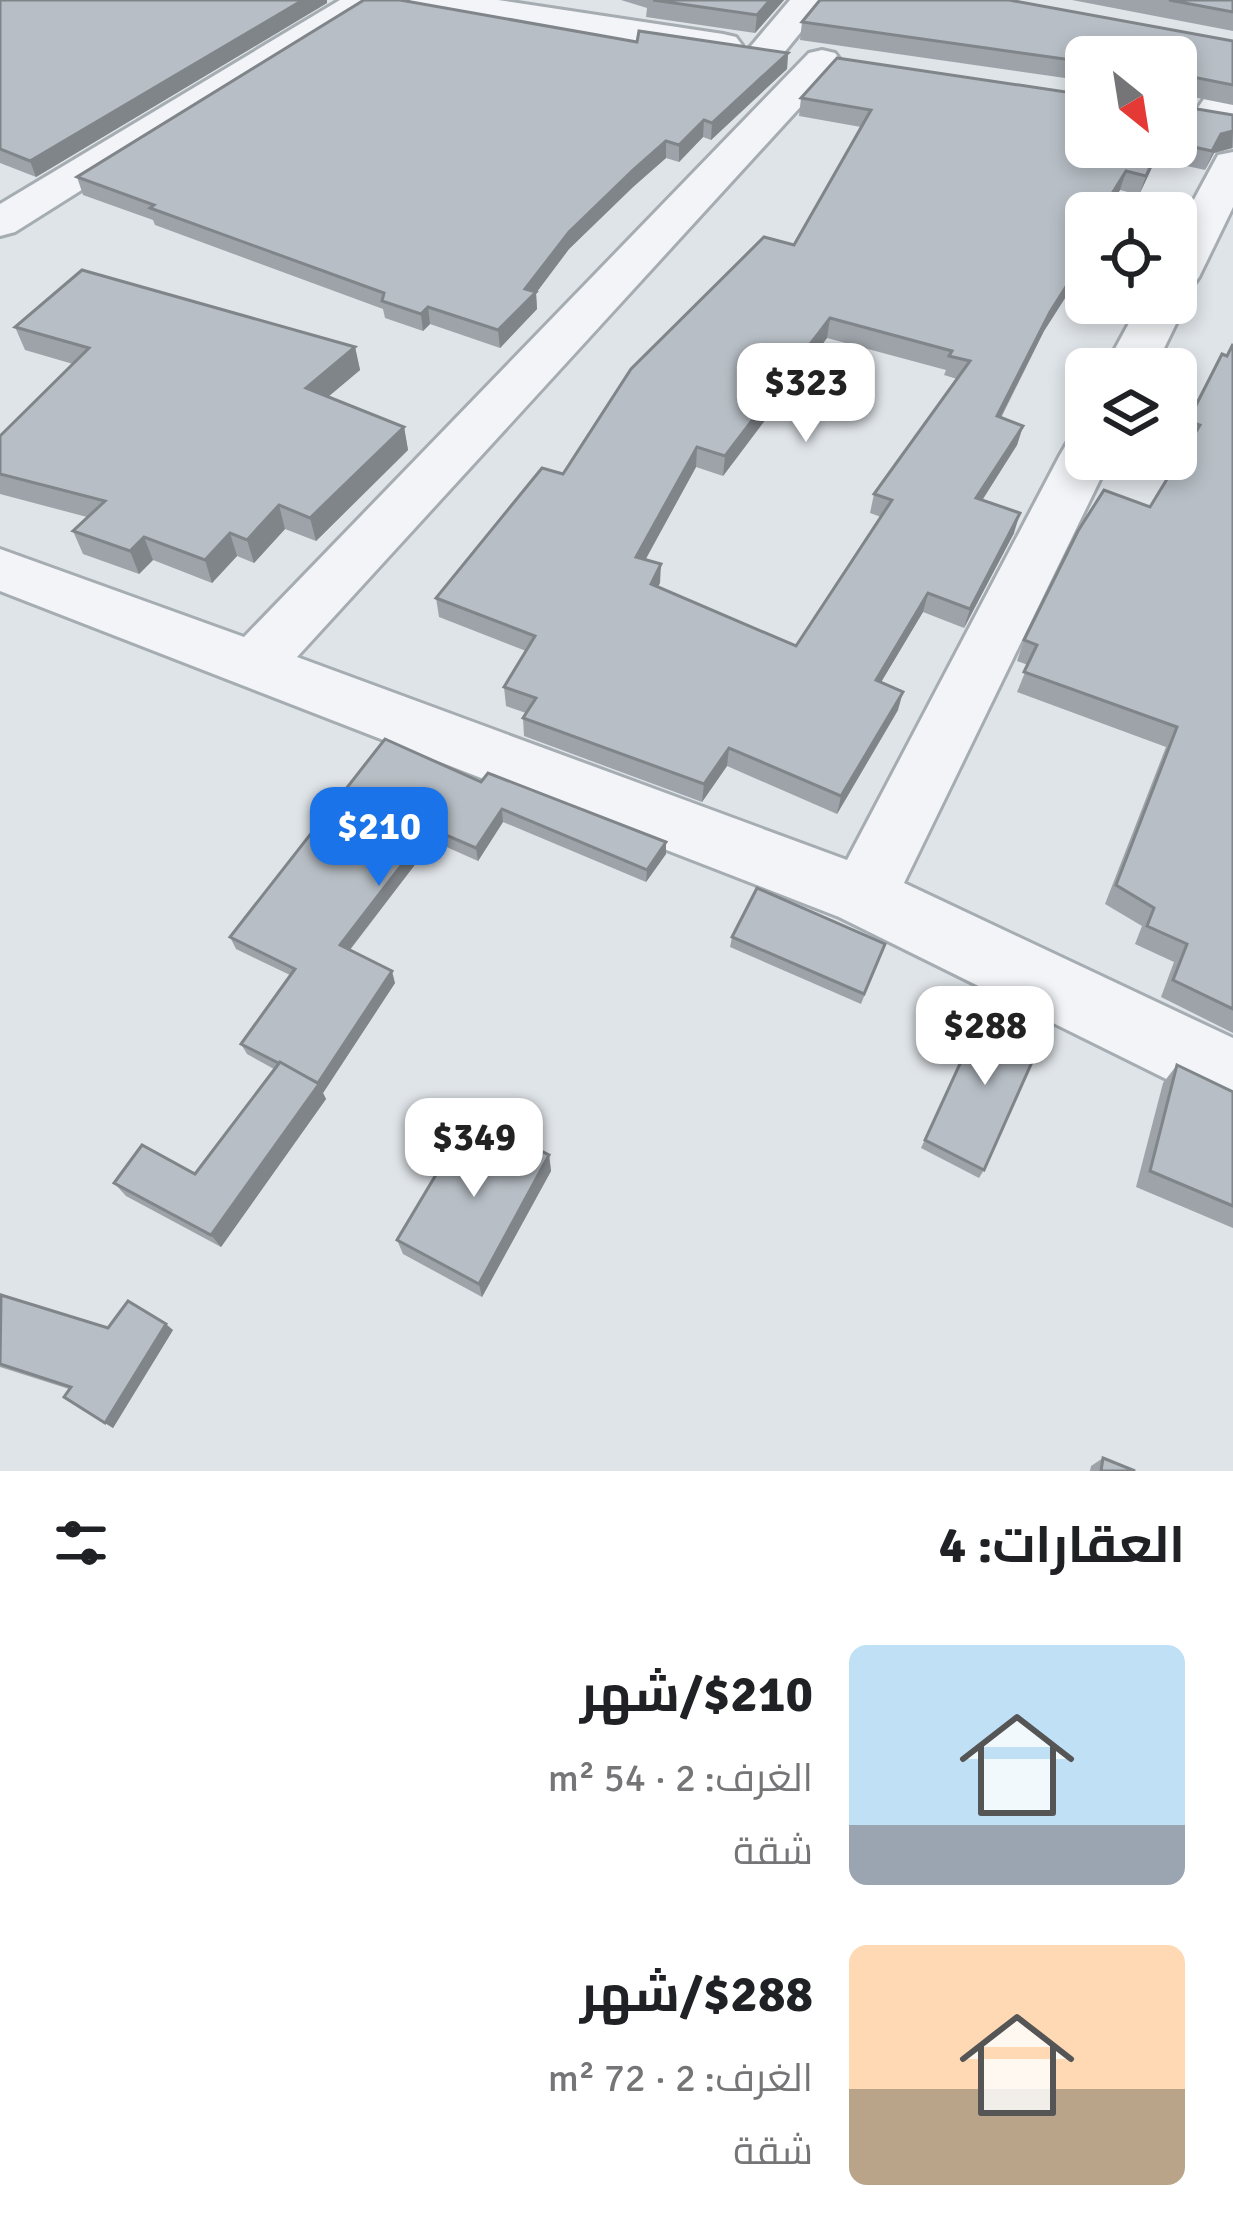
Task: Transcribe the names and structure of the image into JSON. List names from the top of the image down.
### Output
{
  "north": "bottom right",
  "page": {
    "price": [
      "$323",
      "$210",
      "$288",
      "$349"
    ],
    "heading": "العقارات: 4",
    "list": [
      {
        "name": "$210/شهر",
        "note": "الغرف: 2 · 54 m² · شقة"
      },
      {
        "name": "$288/شهر",
        "note": "الغرف: 2 · 72 m² · شقة"
      }
    ]
  }
}
